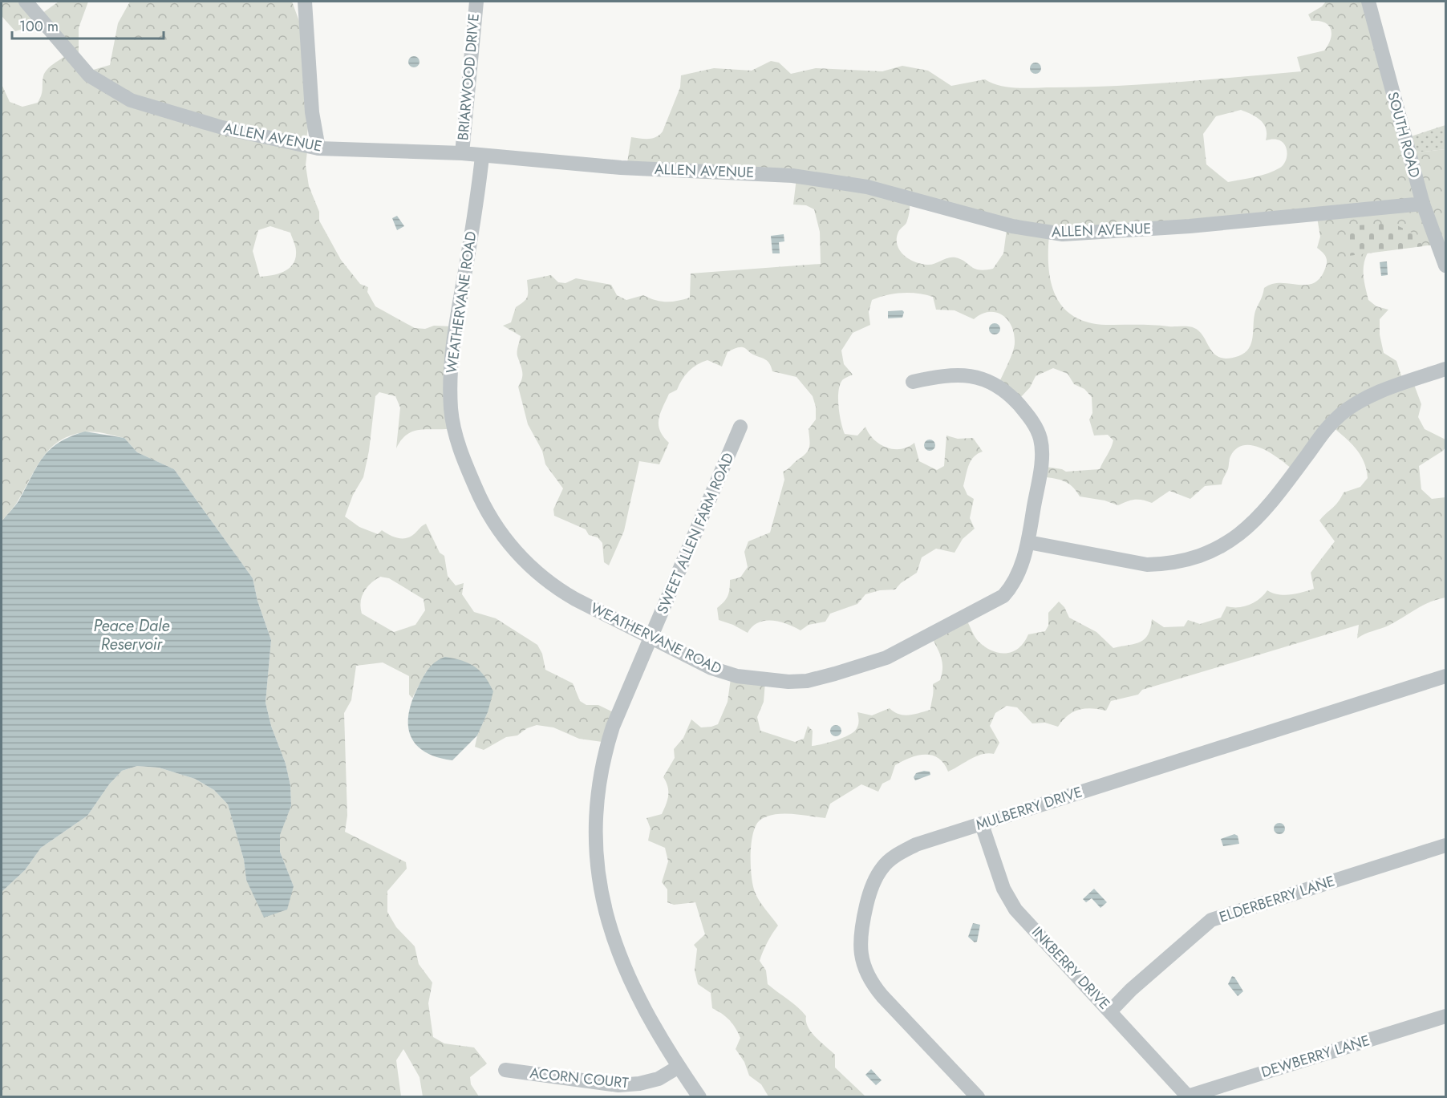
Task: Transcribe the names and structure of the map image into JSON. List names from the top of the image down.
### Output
{
  "streets": {
    "street": [
      "BRIARWOOD DRIVE",
      "SOUTH ROAD",
      "ALLEN AVENUE",
      "WEATHERVANE ROAD",
      "SWEET ALLEN FARM ROAD",
      "MULBERRY DRIVE",
      "ELDERBERRY LANE",
      "INKBERRY DRIVE",
      "DEWBERRY LANE",
      "ACORN COURT"
    ]
  },
  "crossings": [
    ["BRIARWOOD DRIVE", "ALLEN AVENUE"],
    ["SOUTH ROAD", "ALLEN AVENUE"],
    ["ALLEN AVENUE", "WEATHERVANE ROAD"],
    ["WEATHERVANE ROAD", "SWEET ALLEN FARM ROAD"],
    ["SWEET ALLEN FARM ROAD", "ACORN COURT"],
    ["MULBERRY DRIVE", "INKBERRY DRIVE"],
    ["ELDERBERRY LANE", "INKBERRY DRIVE"],
    ["INKBERRY DRIVE", "DEWBERRY LANE"]
  ],
  "water": ["Peace Dale Reservoir"],
  "scale_bar": "100 m"
}
